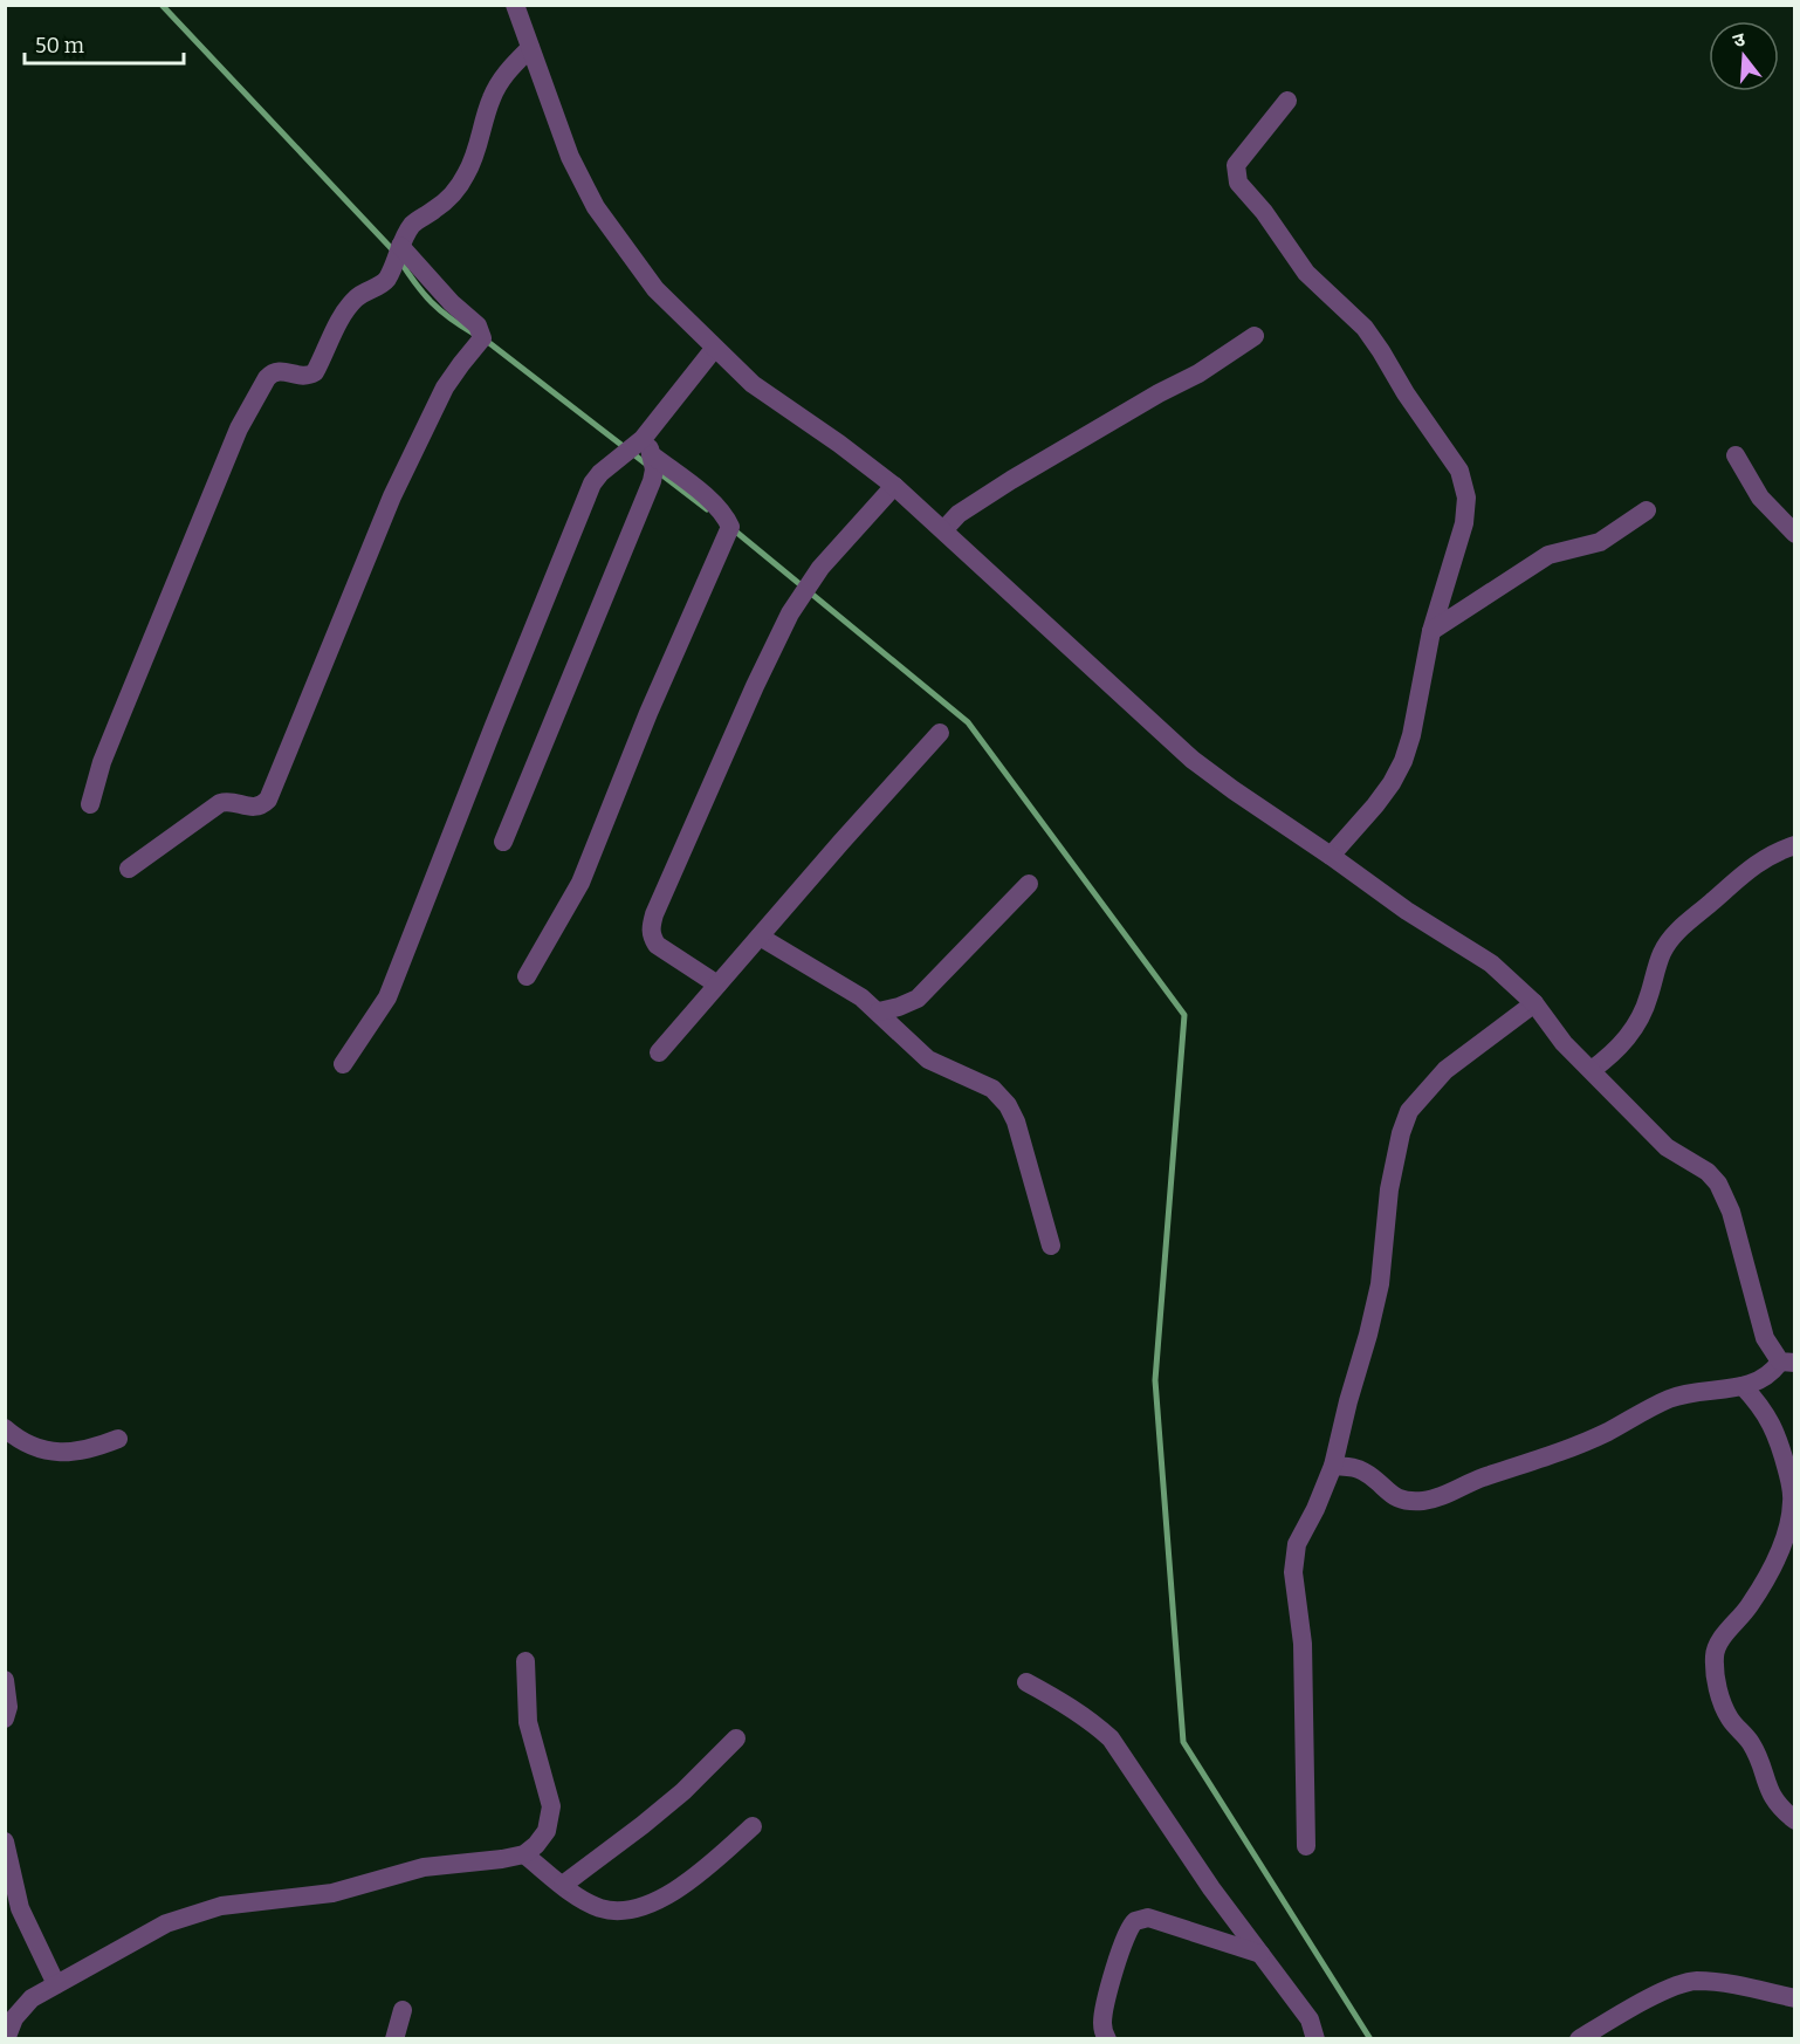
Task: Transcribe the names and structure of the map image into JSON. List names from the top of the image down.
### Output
{
  "scale_bar": "50 m",
  "north": "top"
}
